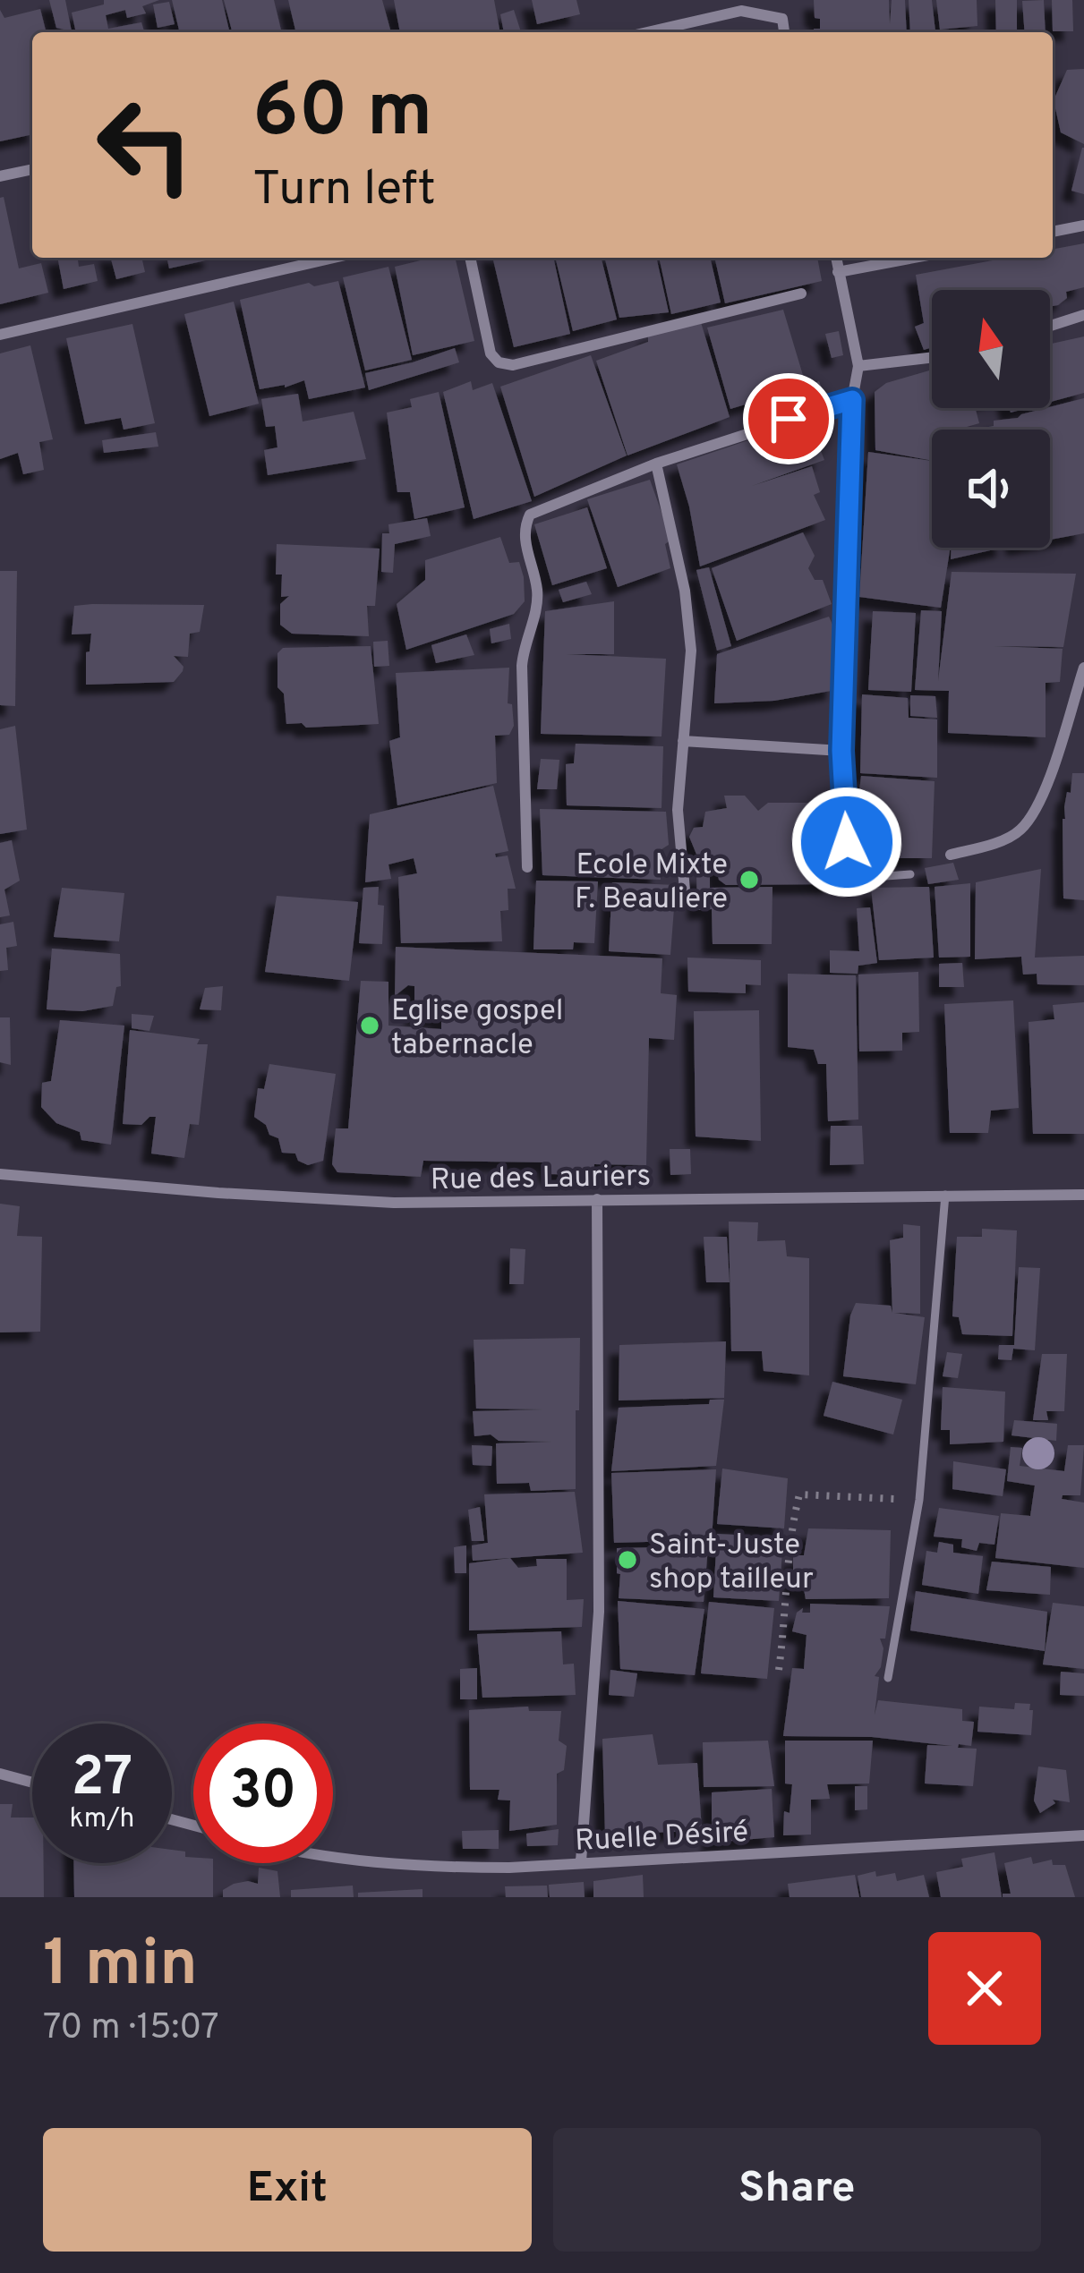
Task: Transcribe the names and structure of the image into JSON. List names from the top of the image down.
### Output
{
  "streets": {
    "street": ["Rue des Lauriers", "Ruelle Désiré"]
  },
  "places": ["Ecole Mixte F. Beauliere", "Eglise gospel tabernacle", "Saint-Juste shop tailleur"],
  "north": "top",
  "page": {
    "turn": ["60 m", "Turn left"],
    "speed": "27 km/h",
    "limit": "30",
    "heading": ["1 min", "70 m · 15:07"],
    "buttons": ["Exit", "Share"]
  }
}
